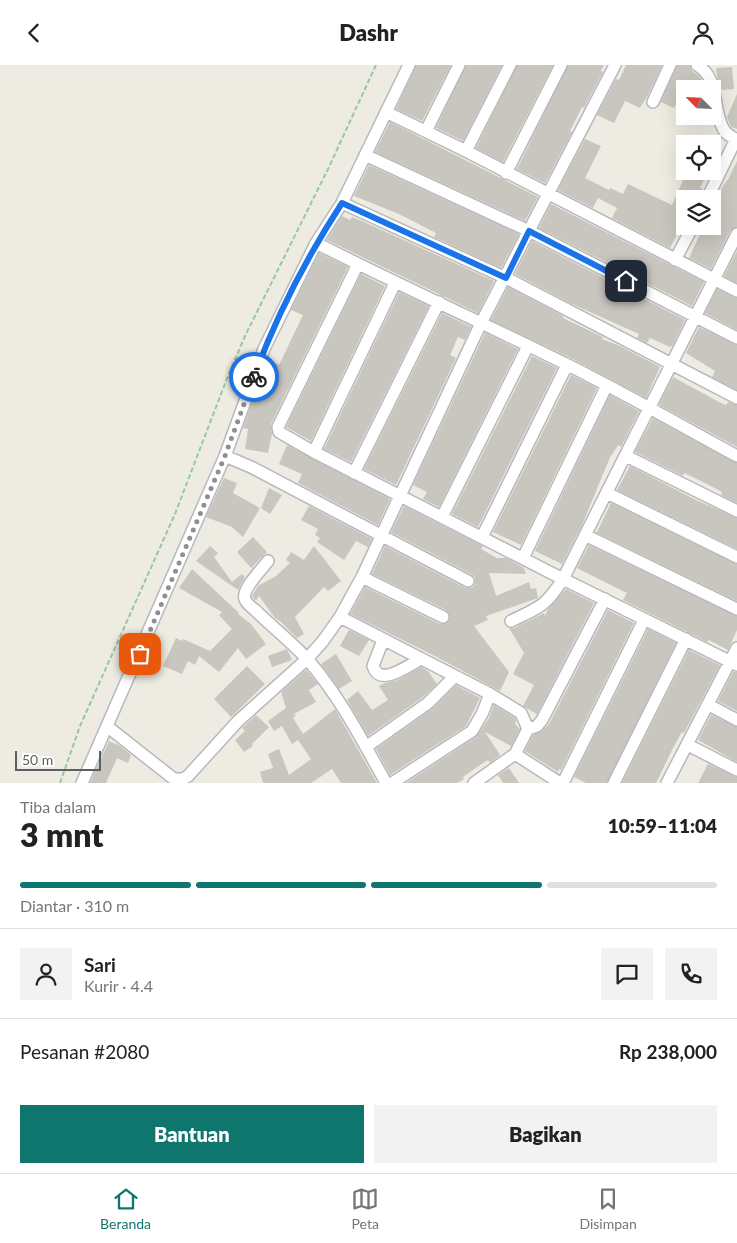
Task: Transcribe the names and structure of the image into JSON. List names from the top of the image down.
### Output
{
  "scale_bar": "50 m",
  "north": "top left",
  "page": {
    "header": "Dashr",
    "scale": "50 m",
    "heading": ["3 mnt", "Tiba dalam", "10:59–11:04"],
    "panel": [
      "Sari",
      "Kurir · 4.4",
      "Pesanan #2080",
      "Rp 238,000"
    ],
    "bar": "Diantar · 310 m",
    "buttons": ["Bantuan", "Bagikan"],
    "tabs": ["Beranda", "Peta", "Disimpan"]
  }
}
